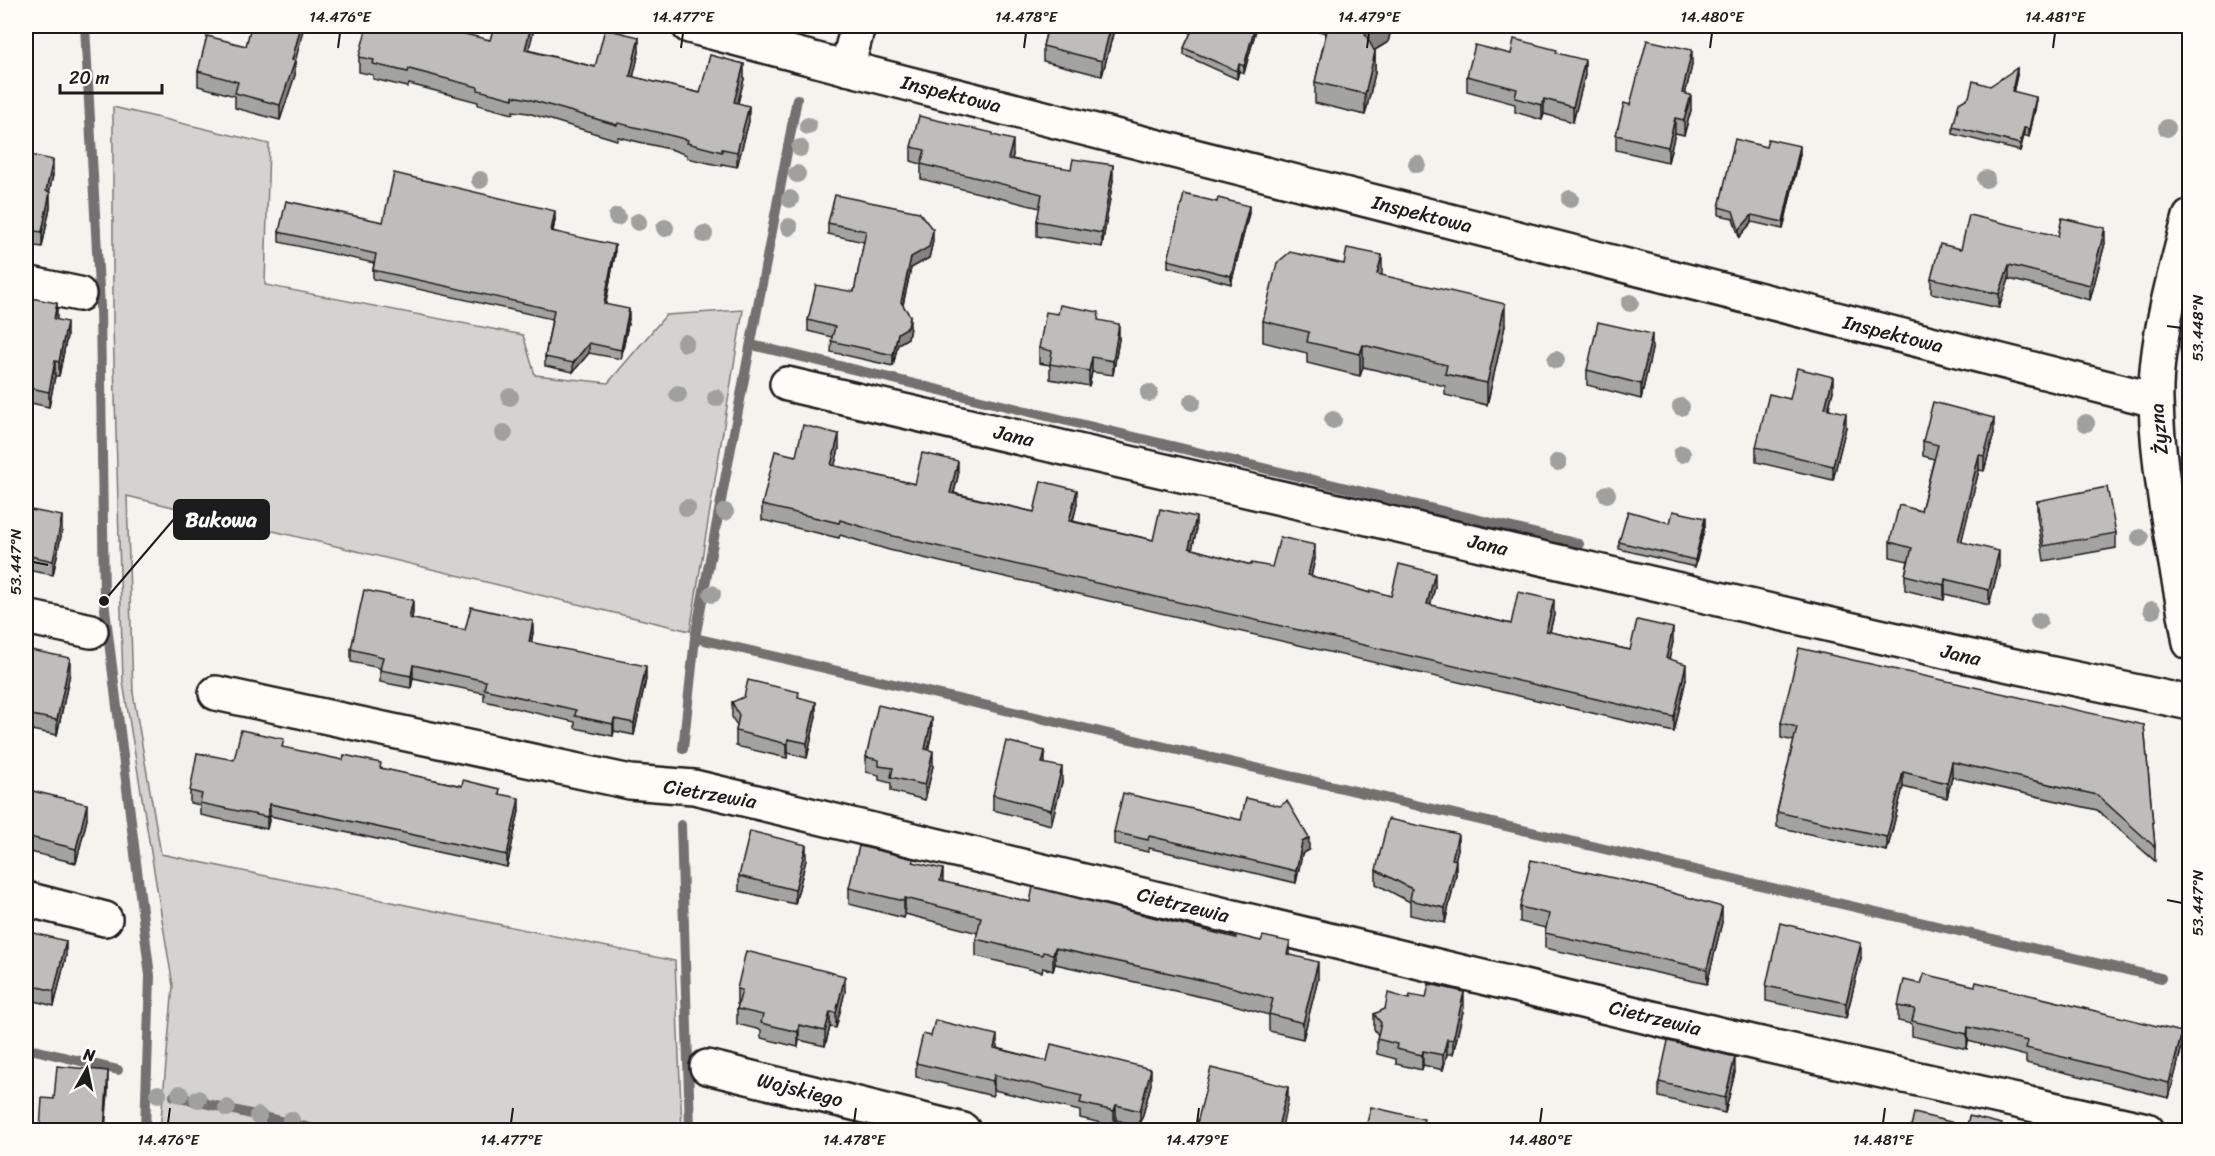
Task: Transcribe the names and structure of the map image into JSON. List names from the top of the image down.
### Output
{
  "streets": {
    "street": [
      "Inspektowa",
      "Żyzna",
      "Jana",
      "Cietrzewia",
      "Wojskiego"
    ]
  },
  "crossings": [
    ["Inspektowa", "Żyzna"]
  ],
  "places": ["Bukowa"],
  "scale_bar": "20 m",
  "north": "top",
  "coordinates": [
    "14.476°E",
    "14.477°E",
    "14.478°E",
    "14.479°E",
    "14.480°E",
    "14.481°E",
    "53.448°N",
    "53.447°N"
  ]
}
